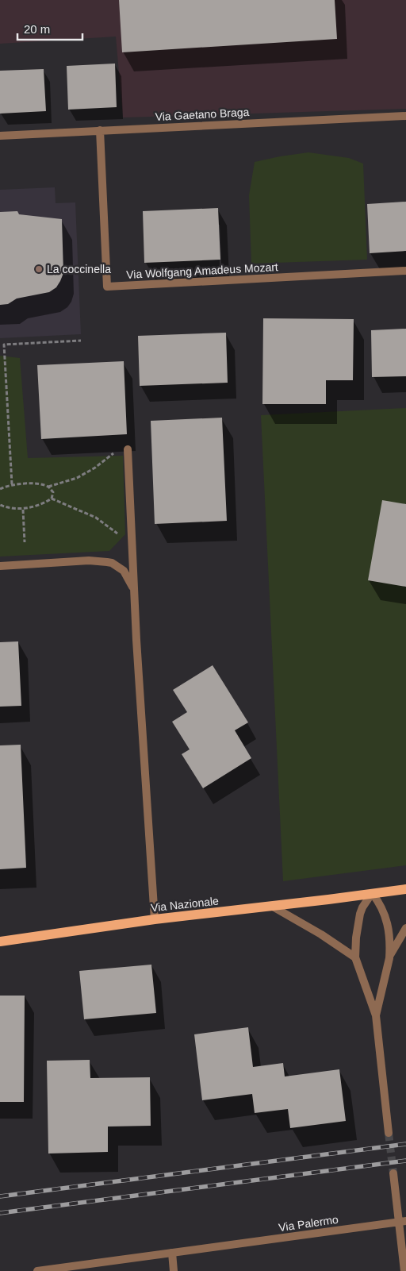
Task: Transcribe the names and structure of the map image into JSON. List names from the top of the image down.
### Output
{
  "streets": {
    "main road": ["Via Nazionale"],
    "street": ["Via Gaetano Braga", "Via Wolfgang Amadeus Mozart", "Via Palermo"]
  },
  "crossings": [
    ["Via Gaetano Braga", "Via Wolfgang Amadeus Mozart"]
  ],
  "places": ["La coccinella"],
  "scale_bar": "20 m"
}
